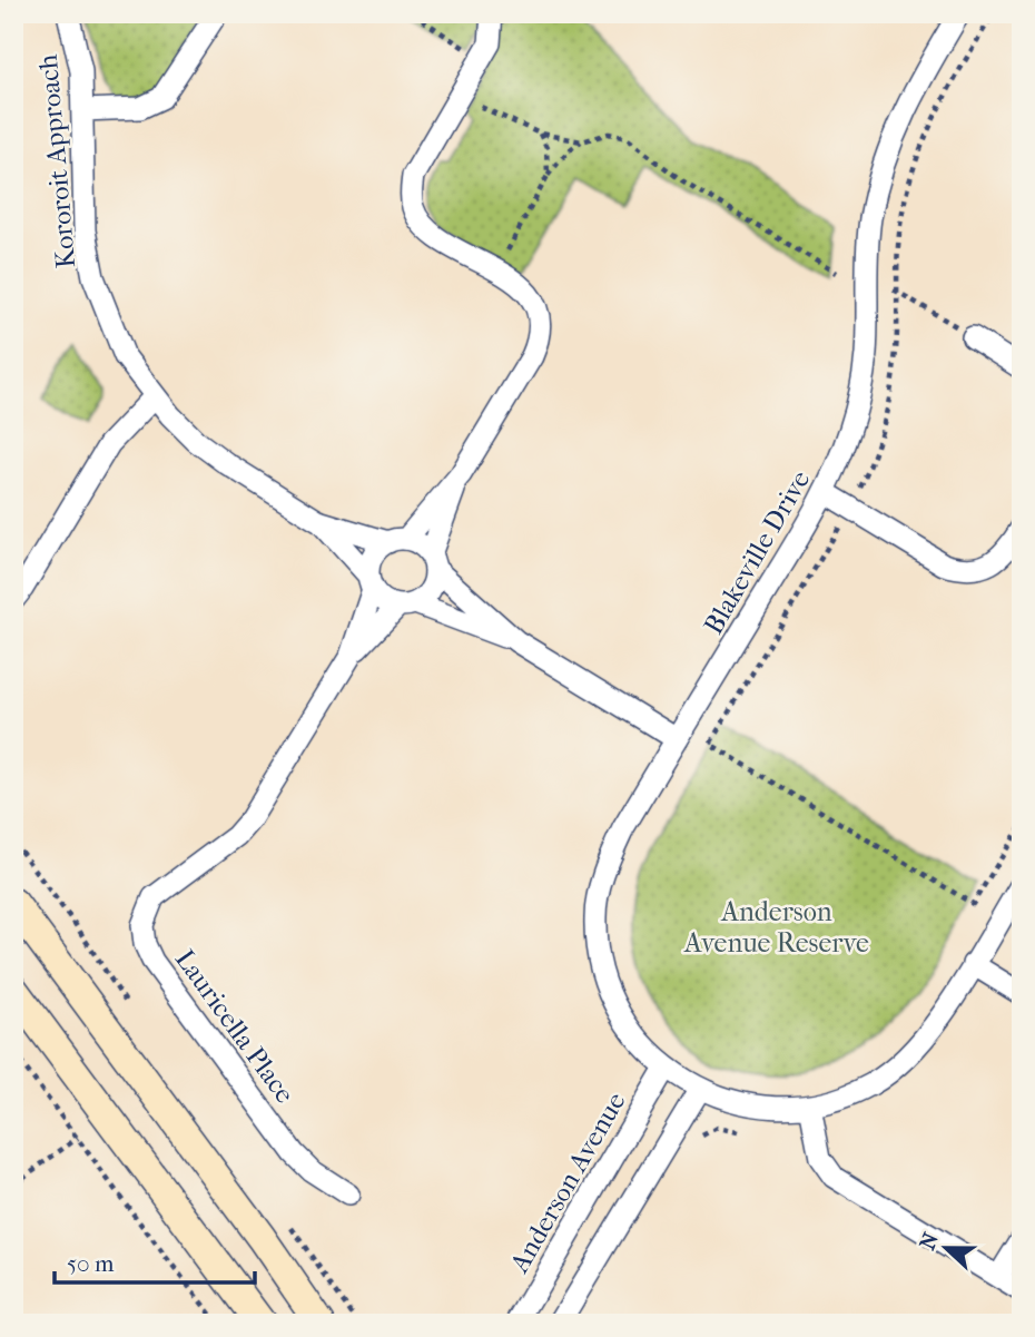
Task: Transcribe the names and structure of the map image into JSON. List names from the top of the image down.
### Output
{
  "streets": {
    "street": [
      "Kororoit Approach",
      "Blakeville Drive",
      "Lauricella Place",
      "Anderson Avenue"
    ]
  },
  "crossings": [
    ["Kororoit Approach", "Lauricella Place"],
    ["Blakeville Drive", "Anderson Avenue"]
  ],
  "parks": ["Anderson Avenue Reserve"],
  "scale_bar": "50 m",
  "north": "left"
}
